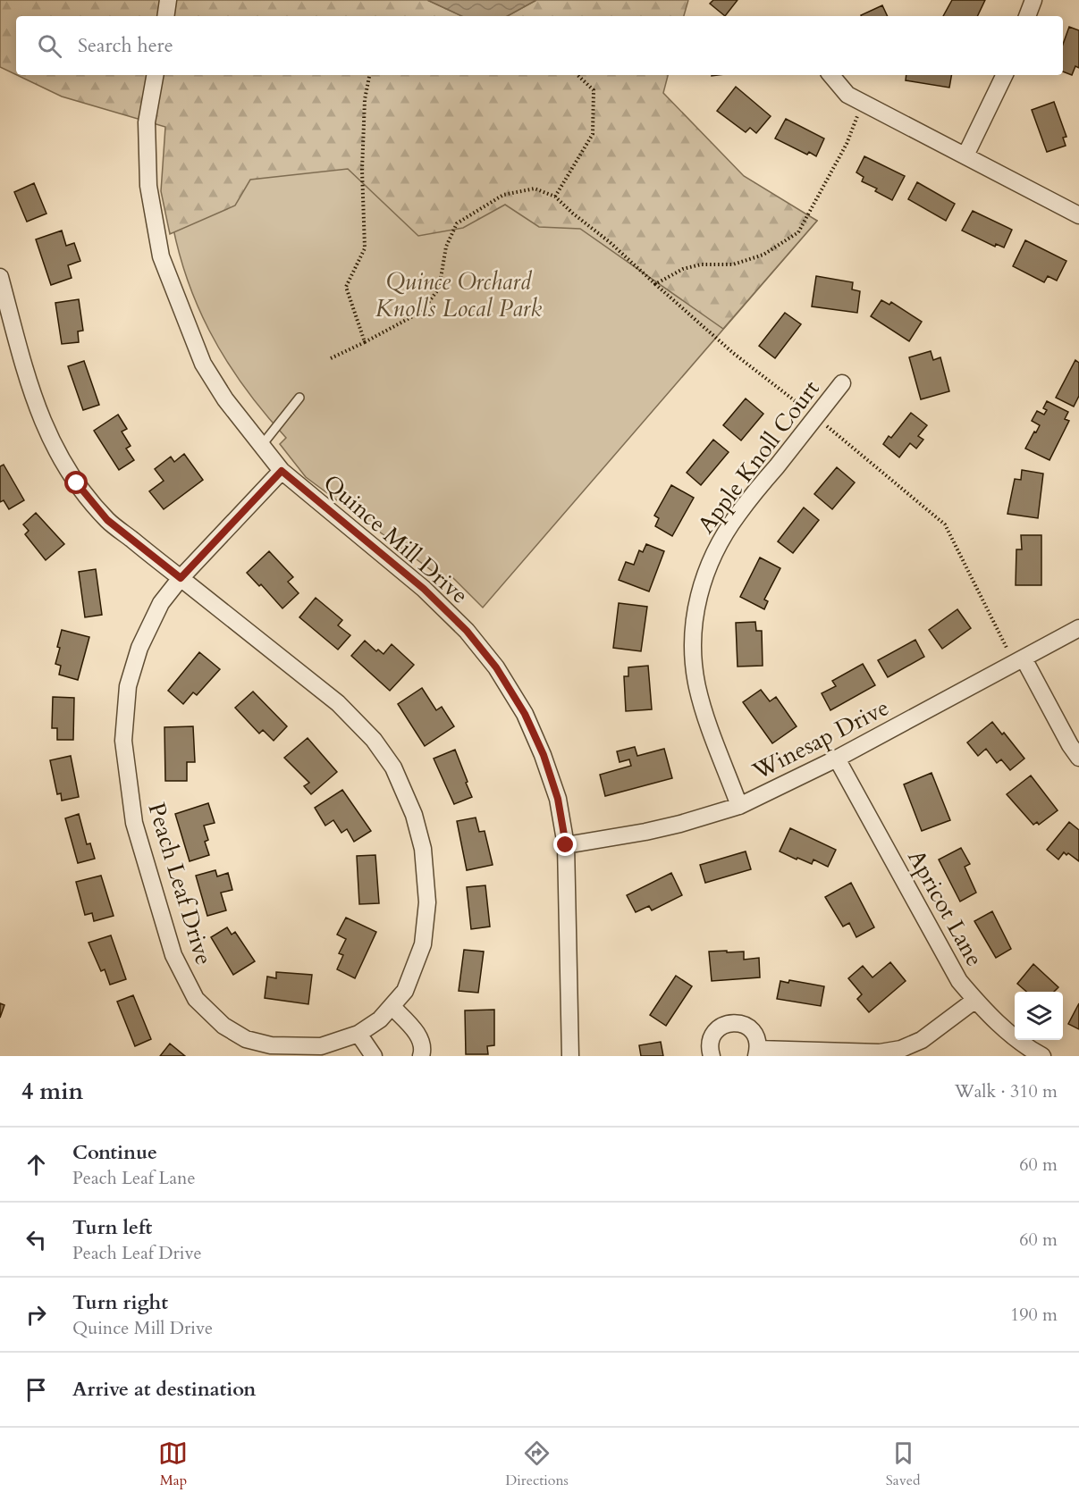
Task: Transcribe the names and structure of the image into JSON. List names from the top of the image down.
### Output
{
  "streets": {
    "street": [
      "Apple Knoll Court",
      "Quince Mill Drive",
      "Winesap Drive",
      "Peach Leaf Drive",
      "Apricot Lane"
    ]
  },
  "crossings": [
    ["Apple Knoll Court", "Winesap Drive"],
    ["Quince Mill Drive", "Winesap Drive"],
    ["Quince Mill Drive", "Peach Leaf Drive"],
    ["Winesap Drive", "Apricot Lane"]
  ],
  "parks": ["Quince Orchard Knolls Local Park"],
  "page": {
    "search": "Search here",
    "heading": ["4 min", "Walk · 310 m"],
    "list": [
      ["Continue", "Peach Leaf Lane", "60 m"],
      ["Turn left", "Peach Leaf Drive", "60 m"],
      ["Turn right", "Quince Mill Drive", "190 m"],
      "Arrive at destination"
    ],
    "nav": ["Map", "Directions", "Saved"]
  }
}
